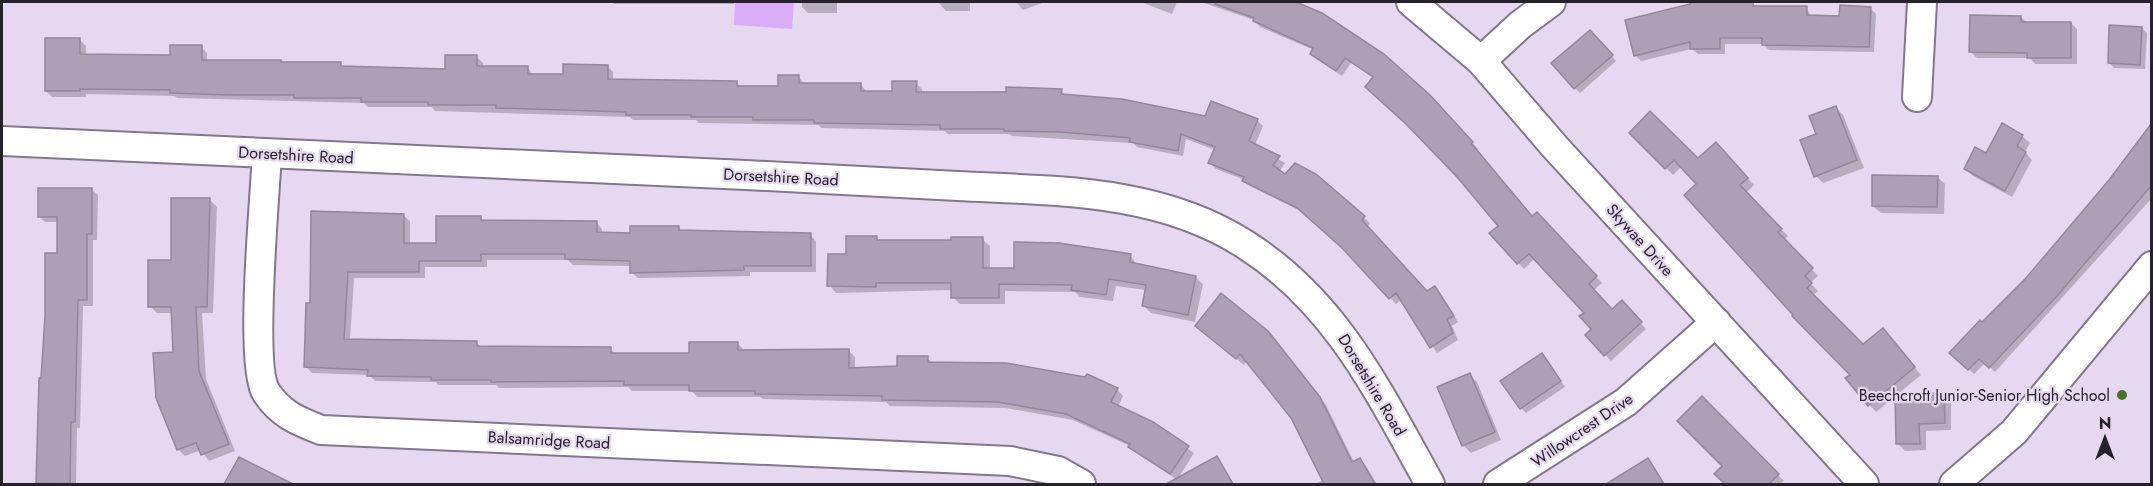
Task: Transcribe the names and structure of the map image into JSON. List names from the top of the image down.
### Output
{
  "streets": {
    "street": [
      "Dorsetshire Road",
      "Skywae Drive",
      "Willowcrest Drive",
      "Balsamridge Road"
    ]
  },
  "crossings": [
    ["Dorsetshire Road", "Balsamridge Road"],
    ["Skywae Drive", "Willowcrest Drive"]
  ],
  "places": ["Beechcroft Junior-Senior High School"],
  "north": "top"
}
